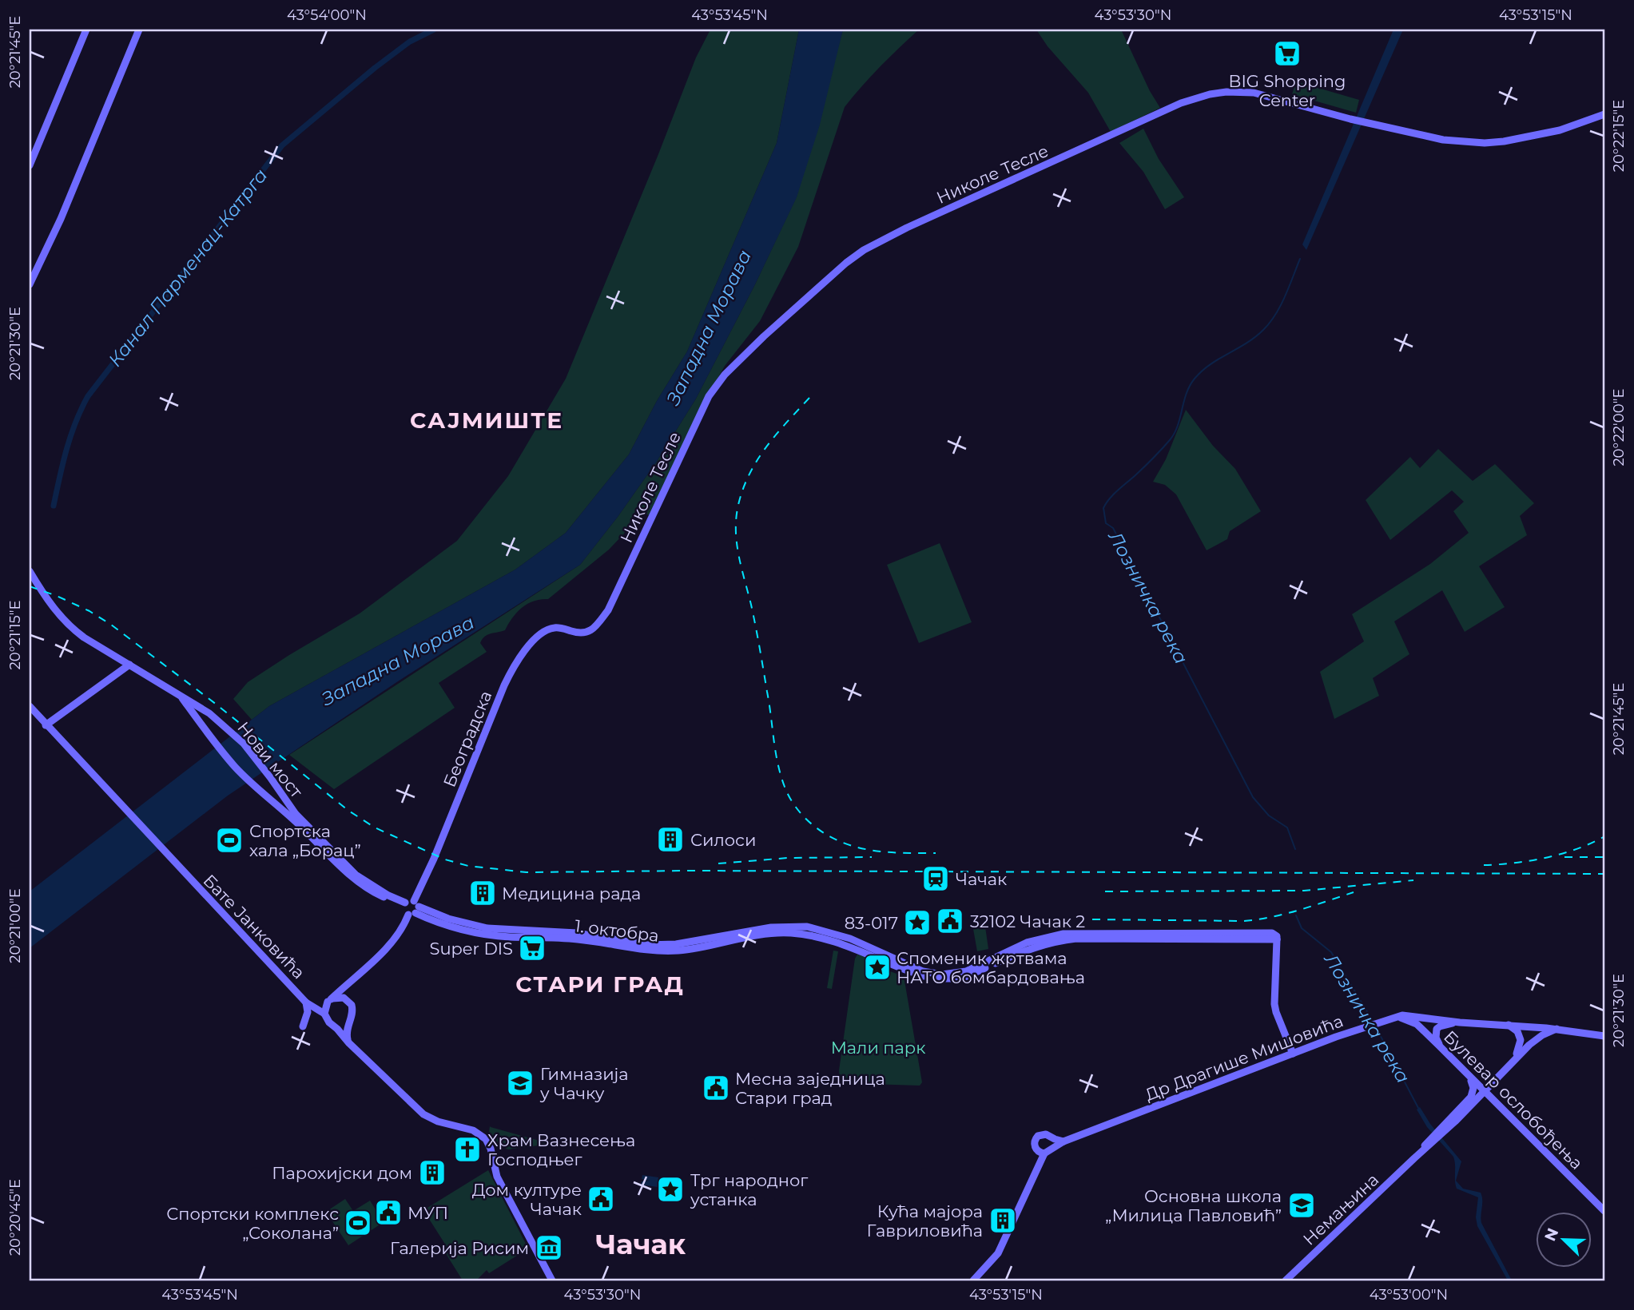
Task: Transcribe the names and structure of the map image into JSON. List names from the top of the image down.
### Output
{
  "streets": {
    "main road": [
      "Николе Тесле",
      "Београдска",
      "Нови мост",
      "Бате Јанковића",
      "1. октобра",
      "Др Драгише Мишовића",
      "Булевар ослобођења",
      "Немањина"
    ]
  },
  "crossings": [
    ["Николе Тесле", "Београдска"],
    ["Београдска", "1. октобра"],
    ["1. октобра", "Др Драгише Мишовића"],
    ["Др Драгише Мишовића", "Булевар ослобођења"],
    ["Др Драгише Мишовића", "Немањина"],
    ["Булевар ослобођења", "Немањина"]
  ],
  "districts": ["САЈМИШТЕ", "СТАРИ ГРАД", "Чачак"],
  "water": ["Канал Парменац-Катрга", "Западна Морава", "Лозничка река"],
  "parks": ["Мали парк"],
  "places": {
    "supermarket": ["BIG Shopping Center", "Super DIS"],
    "building": [
      "Силоси",
      "Медицина рада",
      "Парохијски дом",
      "Кућа мајора Гавриловића"
    ],
    "sports": ["Спортска хала „Борац”", "Спортски комплекс „Соколана”"],
    "station": ["Чачак"],
    "public building": [
      "32102 Чачак 2",
      "Месна заједница Стари град",
      "Дом културе Чачак",
      "МУП"
    ],
    "place": ["83-017", "Споменик жртвама НАТО бомбардовања", "Трг народног устанка"],
    "school or university": ["Гимназија у Чачку", "Основна школа „Милица Павловић”"],
    "church": ["Храм Вазнесења Господњег"],
    "museum": ["Галерија Рисим"]
  },
  "north": "top left",
  "coordinates": [
    "43°54'00\"N",
    "43°53'45\"N",
    "43°53'30\"N",
    "43°53'15\"N",
    "20°21'45\"E",
    "20°22'15\"E",
    "20°21'30\"E",
    "20°22'00\"E",
    "20°21'15\"E",
    "20°21'00\"E",
    "20°20'45\"E",
    "43°53'00\"N"
  ]
}
